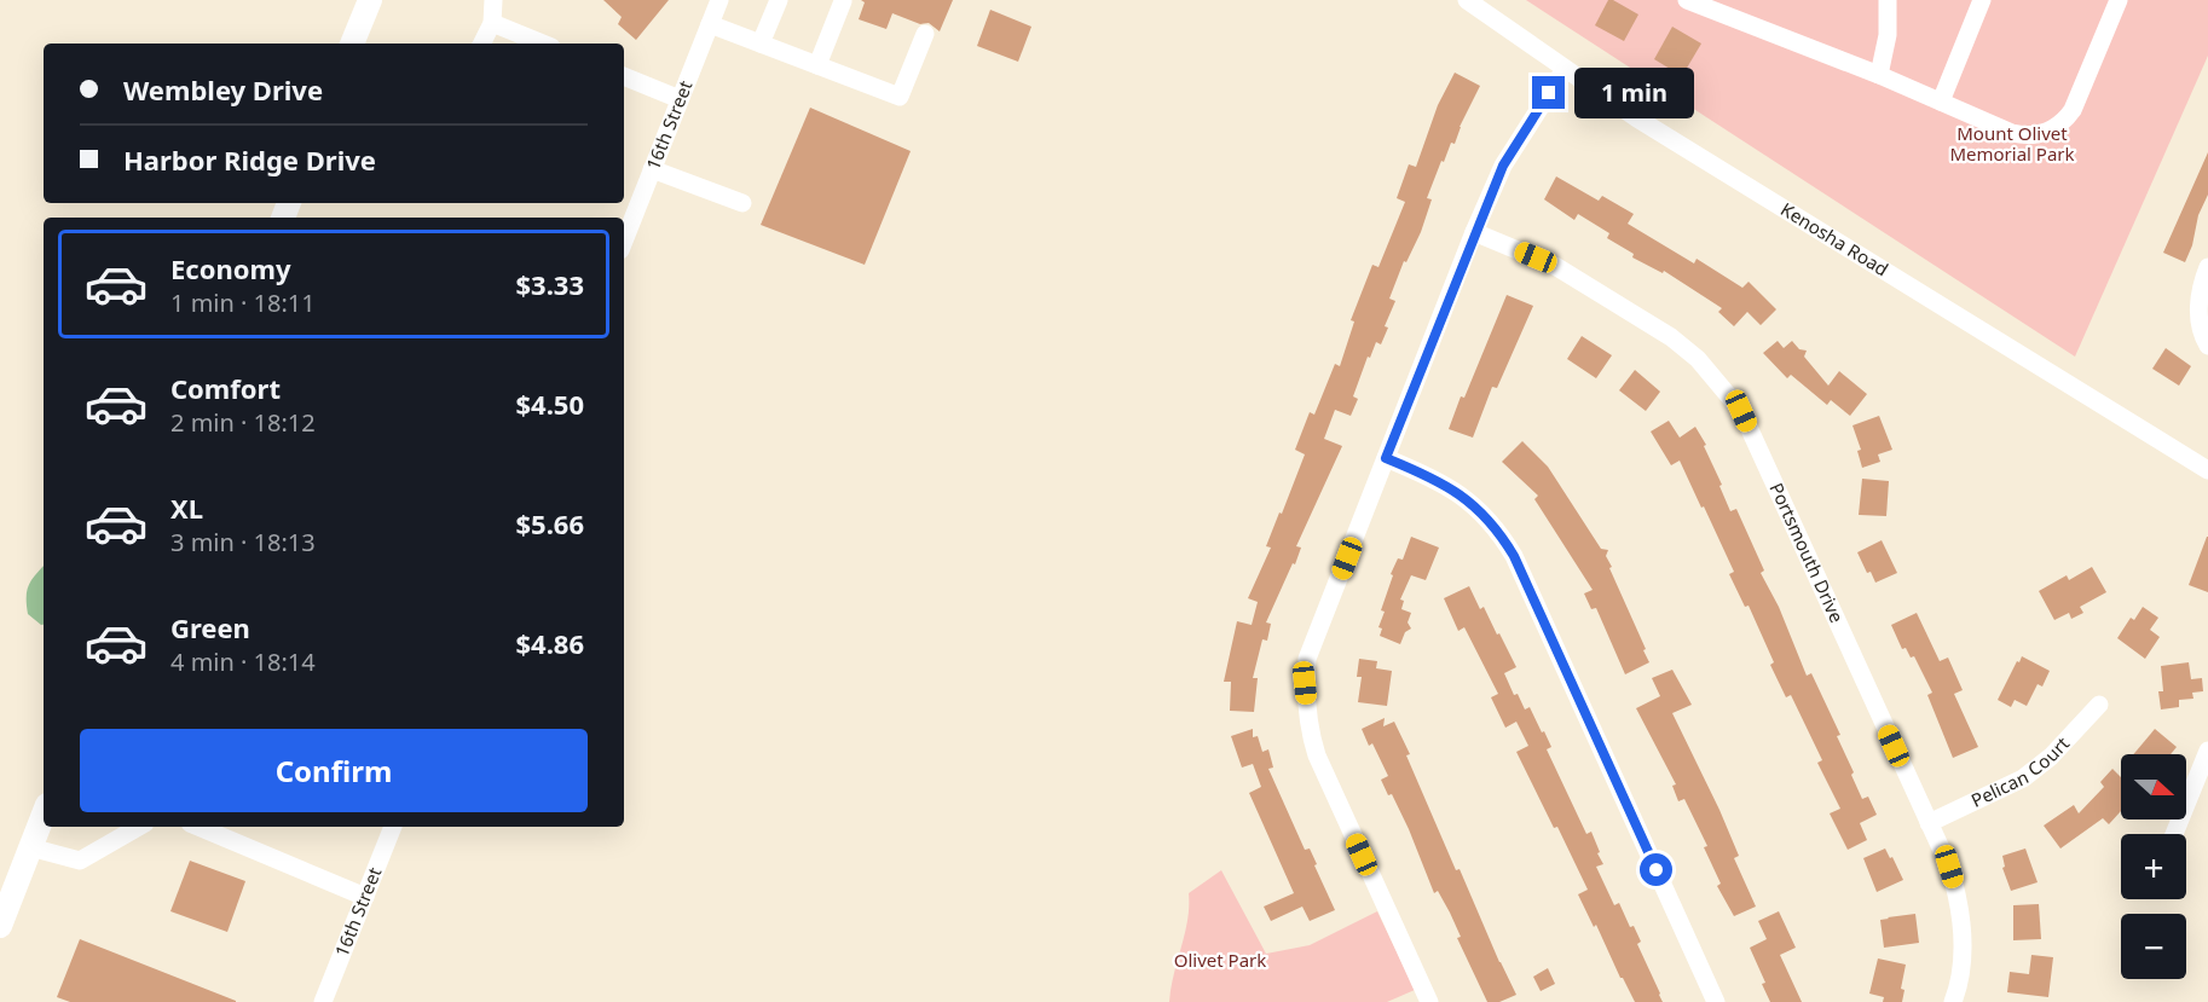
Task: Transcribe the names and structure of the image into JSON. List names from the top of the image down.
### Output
{
  "streets": {
    "street": [
      "16th Street",
      "Kenosha Road",
      "Portsmouth Drive",
      "Pelican Court"
    ]
  },
  "crossings": [
    ["Portsmouth Drive", "Pelican Court"]
  ],
  "parks": ["Mount Olivet Memorial Park", "Olivet Park"],
  "north": "right",
  "page": {
    "banner": ["Wembley Drive", "Harbor Ridge Drive"],
    "bubble": "1 min",
    "list": [
      {
        "name": "Economy",
        "note": "1 min · 18:11",
        "value": "$3.33"
      },
      {
        "name": "Comfort",
        "note": "2 min · 18:12",
        "value": "$4.50"
      },
      {
        "name": "XL",
        "note": "3 min · 18:13",
        "value": "$5.66"
      },
      {
        "name": "Green",
        "note": "4 min · 18:14",
        "value": "$4.86"
      }
    ],
    "buttons": "Confirm",
    "map_buttons": ["+", "−"]
  }
}
